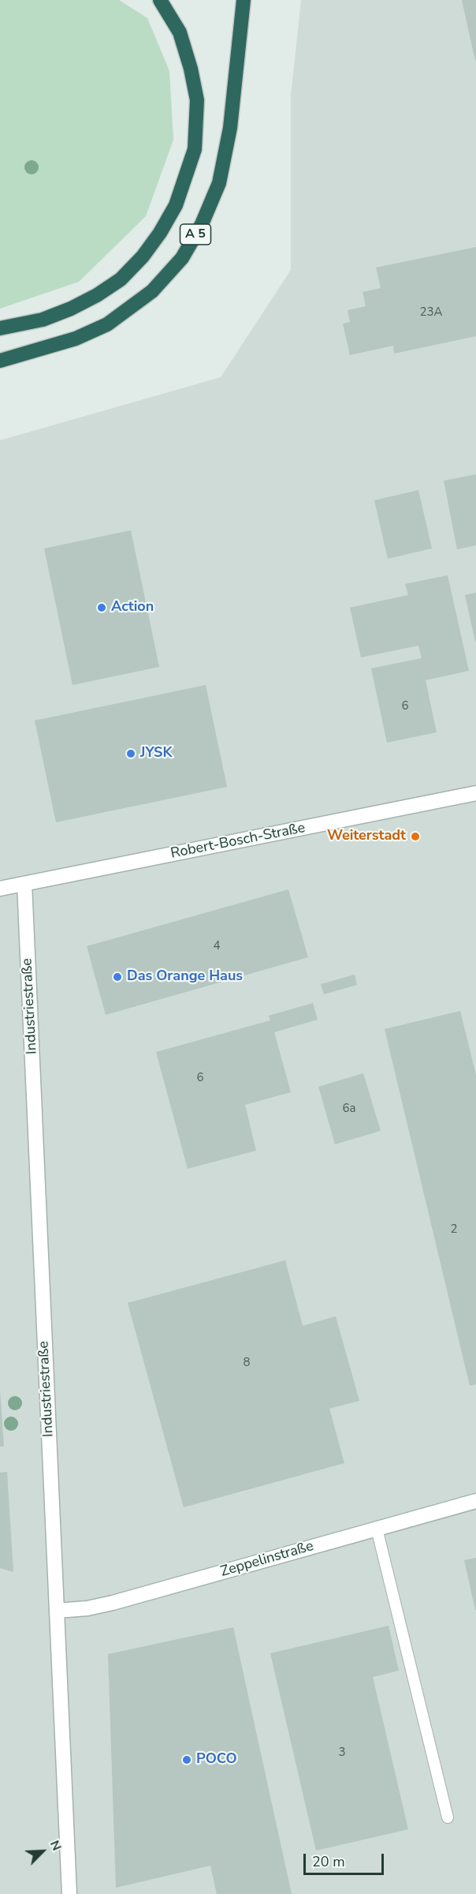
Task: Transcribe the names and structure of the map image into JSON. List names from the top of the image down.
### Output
{
  "streets": {
    "highway": ["A 5"],
    "street": ["Robert-Bosch-Straße", "Industriestraße", "Zeppelinstraße"]
  },
  "crossings": [
    ["Robert-Bosch-Straße", "Industriestraße"],
    ["Industriestraße", "Zeppelinstraße"]
  ],
  "places": [
    "Action",
    "JYSK",
    "Weiterstadt",
    "Das Orange Haus",
    "POCO"
  ],
  "house_numbers": [
    "23A",
    "6",
    "4",
    "6",
    "6a",
    "2",
    "8",
    "3"
  ],
  "scale_bar": "20 m",
  "north": "top right"
}
